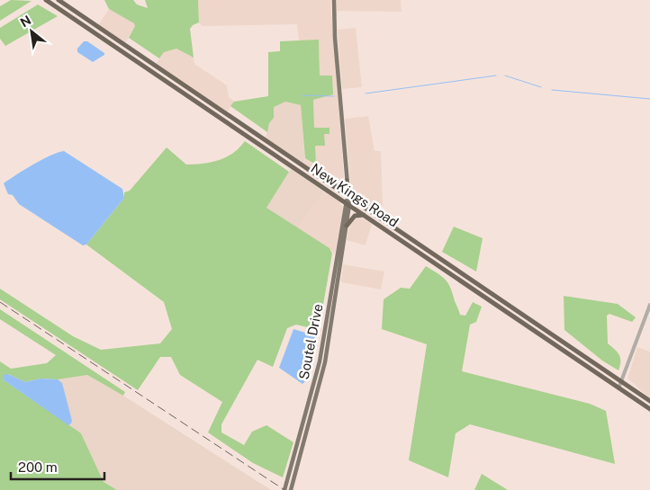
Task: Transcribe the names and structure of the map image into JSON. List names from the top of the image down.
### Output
{
  "streets": {
    "highway": ["New Kings Road"],
    "main road": ["Soutel Drive"]
  },
  "crossings": [
    ["New Kings Road", "Soutel Drive"]
  ],
  "scale_bar": "200 m",
  "north": "top left"
}
